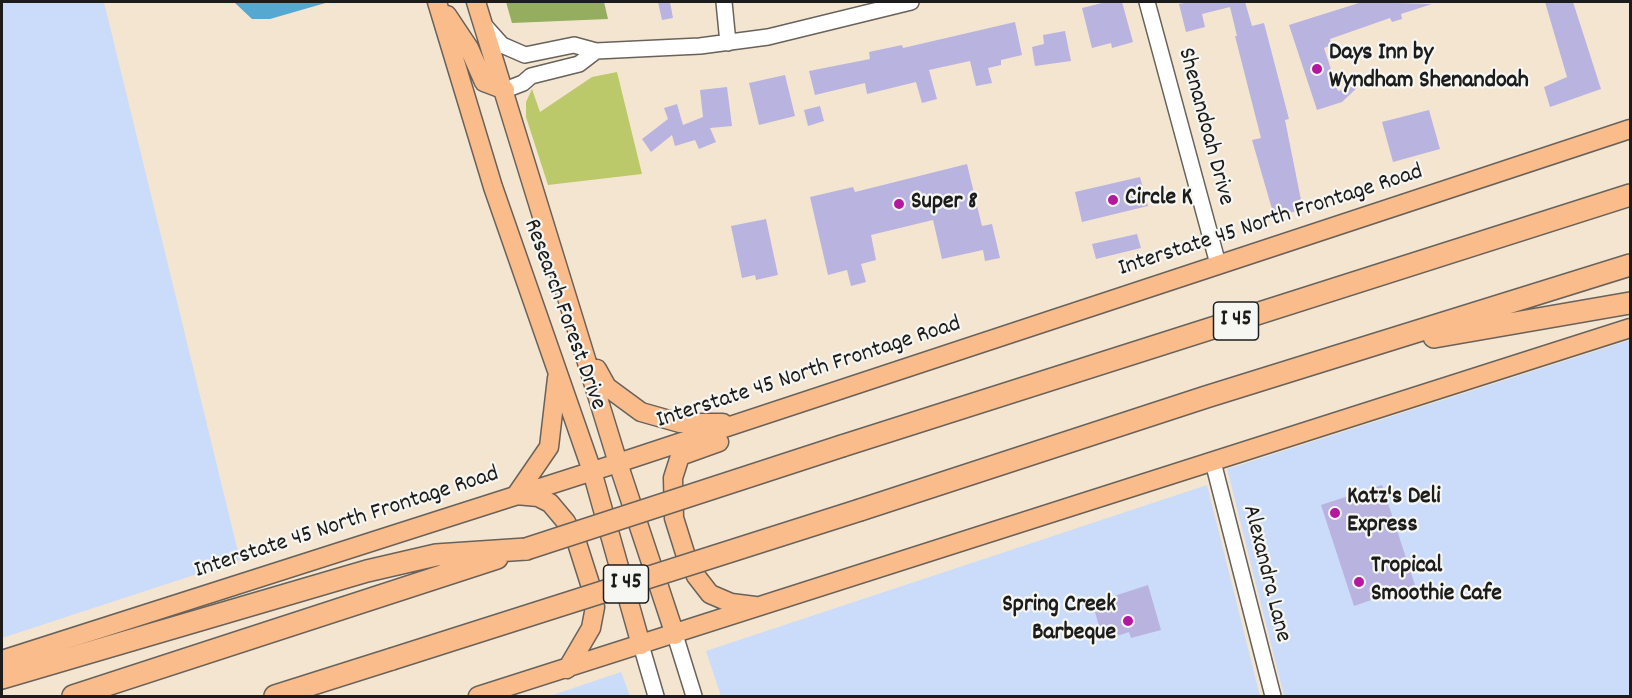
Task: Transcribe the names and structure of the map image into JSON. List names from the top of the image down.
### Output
{
  "streets": {
    "highway": ["I 45"],
    "main road": ["Interstate 45 North Frontage Road", "Research Forest Drive"],
    "street": ["Shenandoah Drive", "Alexandra Lane"]
  },
  "crossings": [
    ["Shenandoah Drive", "Interstate 45 North Frontage Road"],
    ["Interstate 45 North Frontage Road", "Research Forest Drive"]
  ],
  "places": [
    "Days Inn by Wyndham Shenandoah",
    "Circle K",
    "Super 8",
    "Katz's Deli Express",
    "Tropical Smoothie Cafe",
    "Spring Creek Barbeque"
  ]
}
